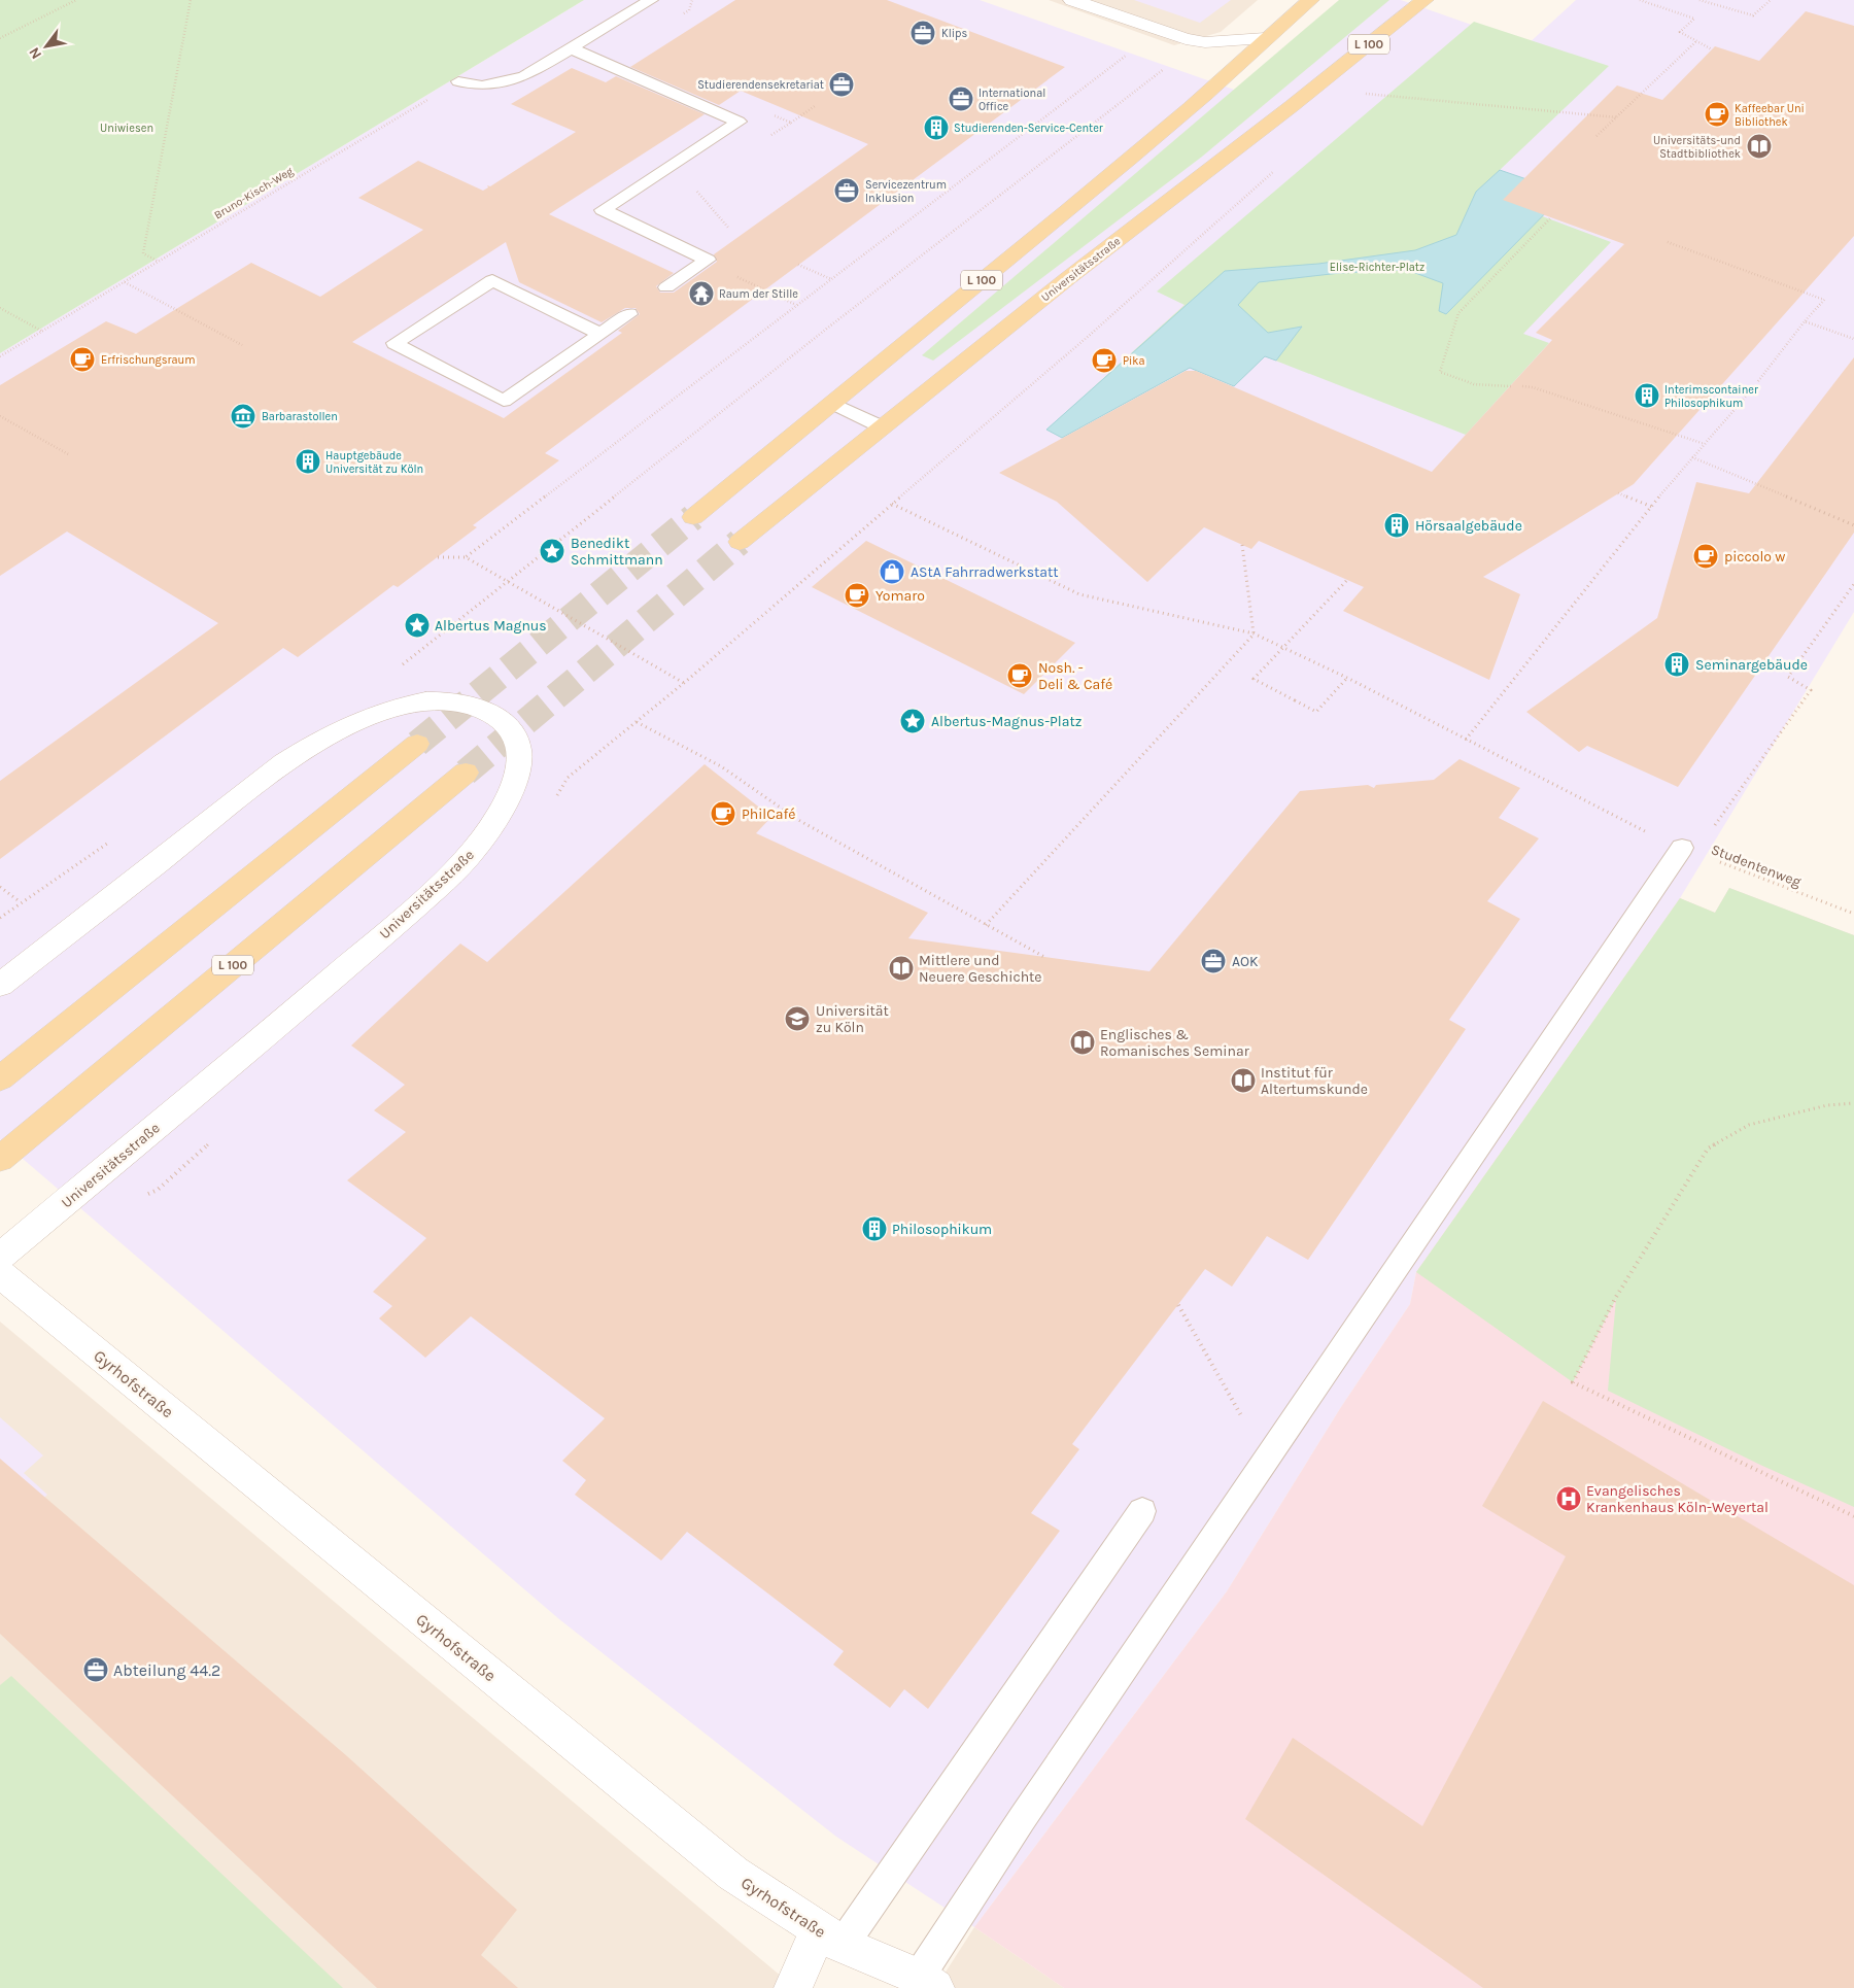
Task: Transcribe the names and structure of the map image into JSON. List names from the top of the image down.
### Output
{
  "streets": {
    "main road": ["L 100", "Universitätsstraße"],
    "street": ["Gyrhofstraße"],
    "path": ["Bruno-Kisch-Weg", "Studentenweg"]
  },
  "parks": ["Uniwiesen", "Elise-Richter-Platz"],
  "places": {
    "office": [
      "Klips",
      "Studierendensekretariat",
      "International Office",
      "Servicezentrum Inklusion",
      "AOK",
      "Abteilung 44.2"
    ],
    "cafe": [
      "Kaffeebar Uni Bibliothek",
      "Erfrischungsraum",
      "Pika",
      "piccolo w",
      "Yomaro",
      "Nosh. - Deli & Café",
      "PhilCafé"
    ],
    "building": [
      "Studierenden-Service-Center",
      "Interimscontainer Philosophikum",
      "Hauptgebäude Universität zu Köln",
      "Hörsaalgebäude",
      "Seminargebäude",
      "Philosophikum"
    ],
    "library": [
      "Universitäts-und Stadtbibliothek",
      "Mittlere und Neuere Geschichte",
      "Englisches & Romanisches Seminar",
      "Institut für Altertumskunde"
    ],
    "temple": ["Raum der Stille"],
    "museum": ["Barbarastollen"],
    "place": ["Benedikt Schmittmann", "Albertus Magnus", "Albertus-Magnus-Platz"],
    "shop": ["AStA Fahrradwerkstatt"],
    "school or university": ["Universität zu Köln"],
    "hospital": ["Evangelisches Krankenhaus Köln-Weyertal"]
  },
  "north": "bottom left"
}
